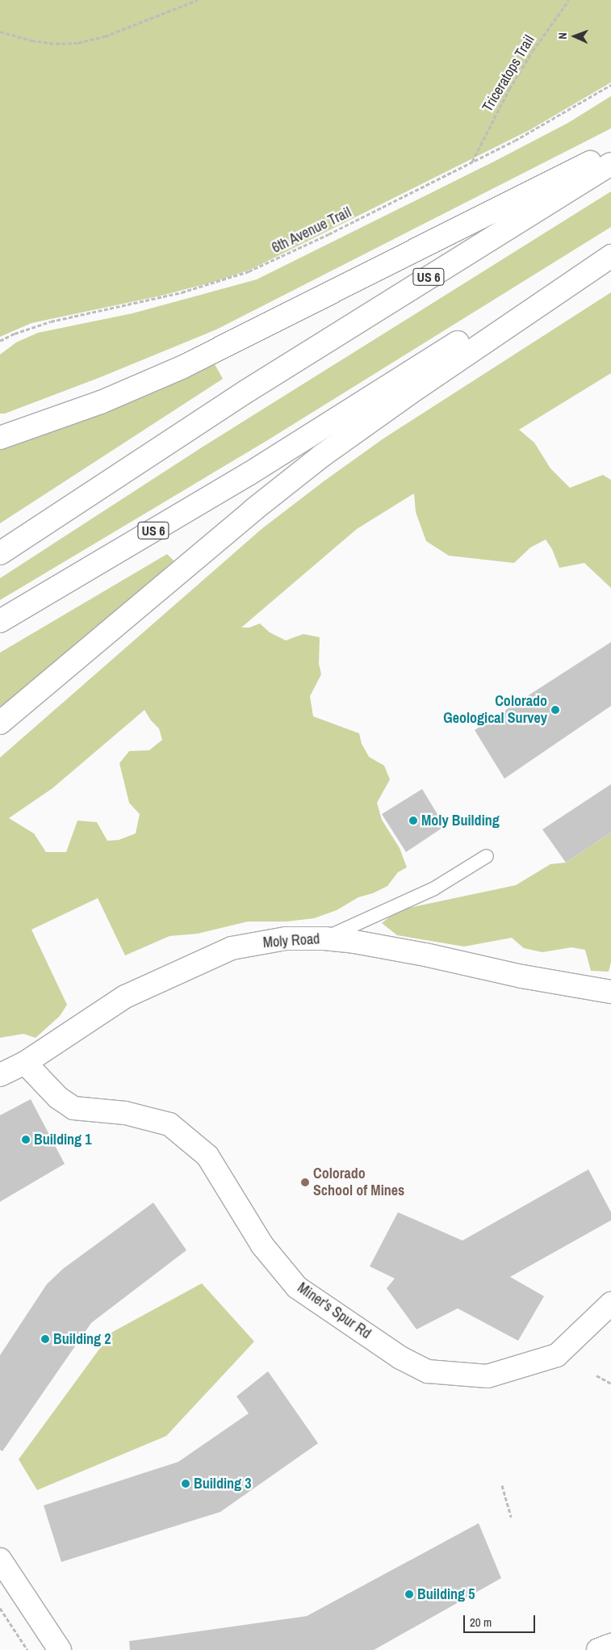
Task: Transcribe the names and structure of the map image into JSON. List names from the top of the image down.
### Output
{
  "streets": {
    "main road": ["US 6", "Moly Road", "Miner's Spur Rd"],
    "path": ["Triceratops Trail", "6th Avenue Trail"]
  },
  "crossings": [
    ["Triceratops Trail", "6th Avenue Trail"],
    ["Moly Road", "Miner's Spur Rd"]
  ],
  "places": [
    "Colorado Geological Survey",
    "Moly Building",
    "Building 1",
    "Colorado School of Mines",
    "Building 2",
    "Building 3",
    "Building 5"
  ],
  "scale_bar": "20 m",
  "north": "left"
}
